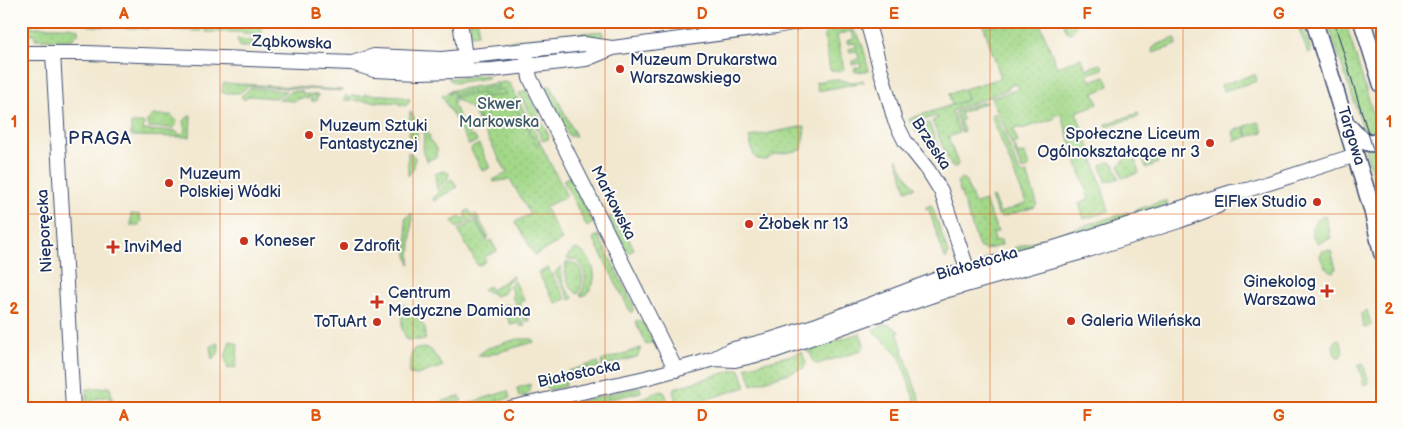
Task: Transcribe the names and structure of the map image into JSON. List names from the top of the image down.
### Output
{
  "streets": {
    "main road": ["Targowa"],
    "street": [
      "Ząbkowska",
      "Brzeska",
      "Markowska",
      "Nieporęcka",
      "Białostocka"
    ]
  },
  "crossings": [
    ["Ząbkowska", "Markowska"],
    ["Ząbkowska", "Nieporęcka"],
    ["Targowa", "Białostocka"],
    ["Brzeska", "Białostocka"],
    ["Markowska", "Białostocka"]
  ],
  "districts": ["PRAGA"],
  "parks": ["Skwer Markowska"],
  "places": {
    "other": [
      "Muzeum Drukarstwa Warszawskiego",
      "Muzeum Sztuki Fantastycznej",
      "Społeczne Liceum Ogólnokształcące nr 3",
      "Muzeum Polskiej Wódki",
      "ElFlex Studio",
      "Żłobek nr 13",
      "Koneser",
      "Zdrofit",
      "Galeria Wileńska",
      "ToTuArt"
    ],
    "health": ["InviMed", "Ginekolog Warszawa", "Centrum Medyczne Damiana"]
  },
  "grid": {
    "columns": [
      "A",
      "B",
      "C",
      "D",
      "E",
      "F",
      "G"
    ],
    "rows": ["1", "2"]
  }
}
